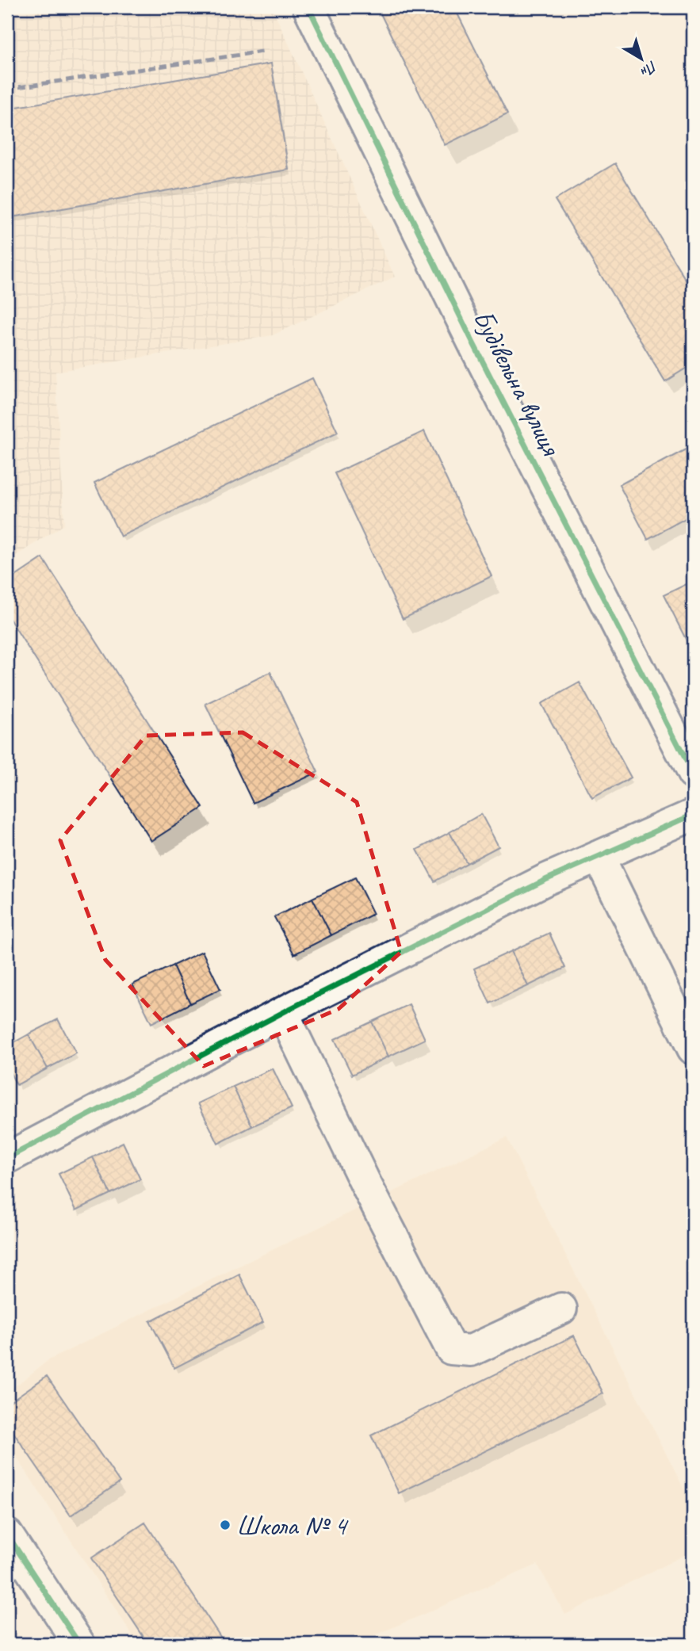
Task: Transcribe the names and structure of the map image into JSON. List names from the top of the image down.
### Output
{
  "streets": {
    "street": ["Будівельна вулиця"]
  },
  "places": ["Школа № 4"],
  "north": "bottom right"
}
